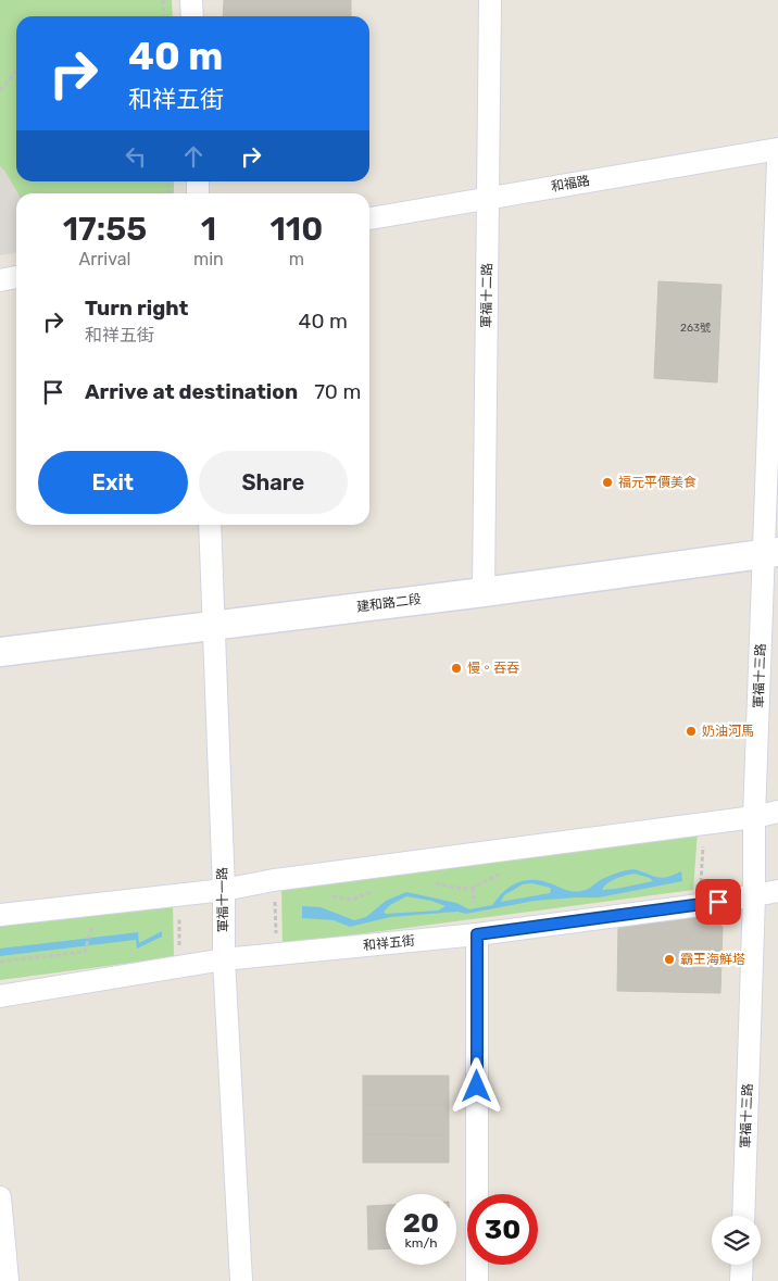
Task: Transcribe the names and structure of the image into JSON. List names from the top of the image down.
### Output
{
  "streets": {
    "street": [
      "和福路",
      "軍福十二路",
      "建和路二段",
      "軍福十三路",
      "軍福十一路",
      "和祥五街"
    ]
  },
  "crossings": [
    ["和福路", "軍福十二路"],
    ["軍福十二路", "建和路二段"],
    ["建和路二段", "軍福十三路"],
    ["建和路二段", "軍福十一路"],
    ["軍福十三路", "和祥五街"],
    ["軍福十一路", "和祥五街"]
  ],
  "places": [
    "福元平價美食",
    "慢。吞吞",
    "奶油河馬",
    "霸王海鮮塔"
  ],
  "house_numbers": ["263號"],
  "page": {
    "turn": ["40 m", "和祥五街"],
    "eta": [
      "17:55",
      "Arrival",
      "1",
      "min",
      "110",
      "m"
    ],
    "list": [
      {
        "name": "Turn right",
        "note": "和祥五街",
        "value": "40 m"
      },
      {
        "name": "Arrive at destination",
        "value": "70 m"
      }
    ],
    "buttons": ["Exit", "Share"],
    "speed": "20 km/h",
    "limit": "30"
  }
}
